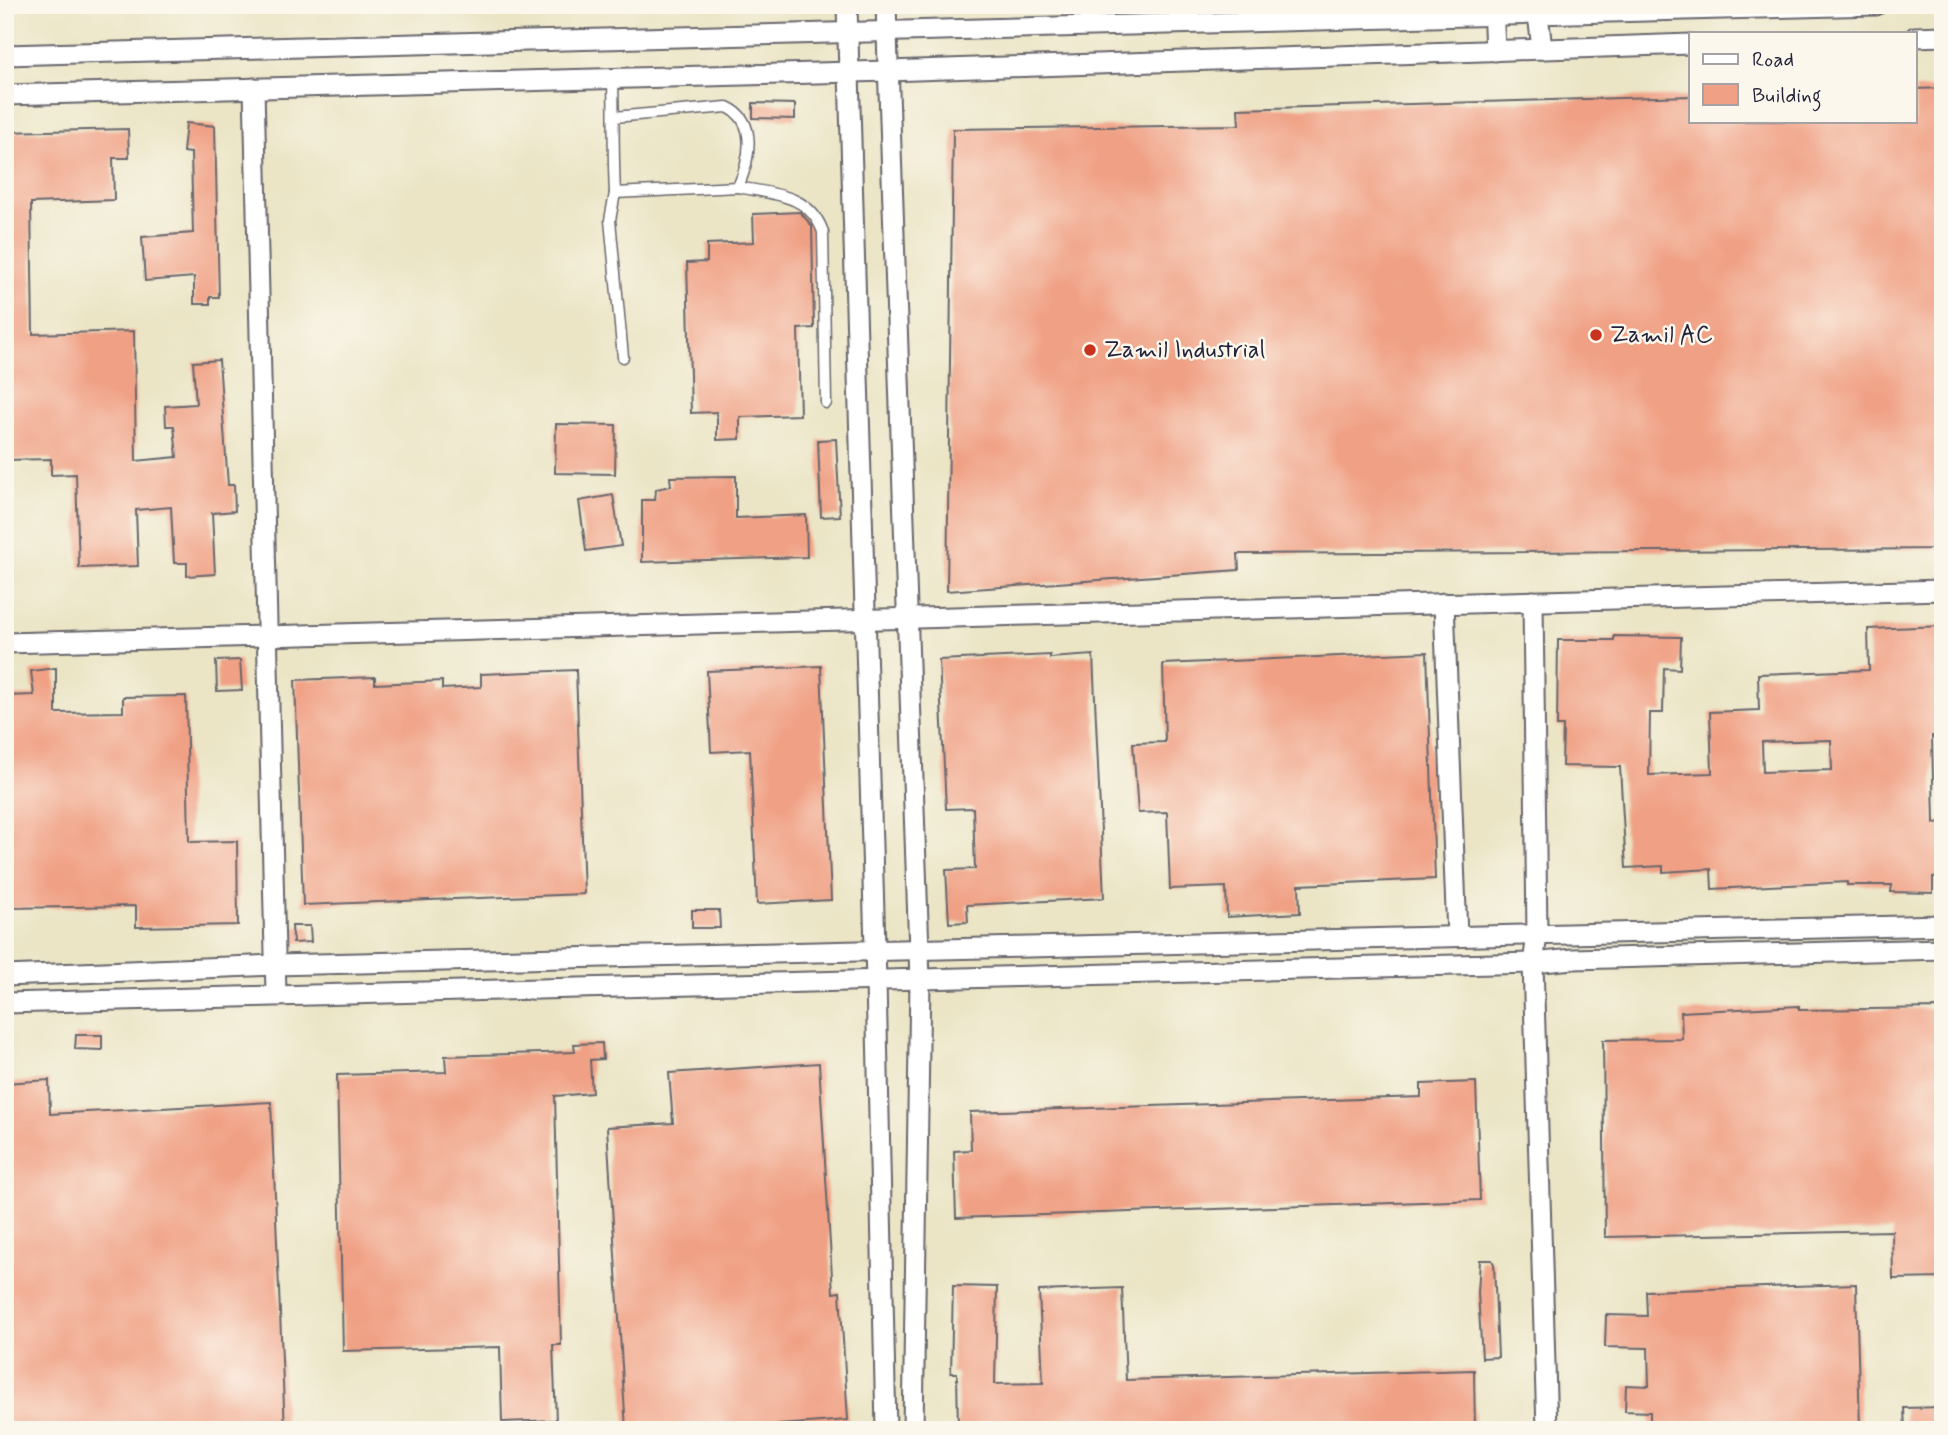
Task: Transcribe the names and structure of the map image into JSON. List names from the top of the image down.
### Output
{
  "places": ["Zamil AC", "Zamil Industrial"],
  "legend": ["Road", "Building"]
}
